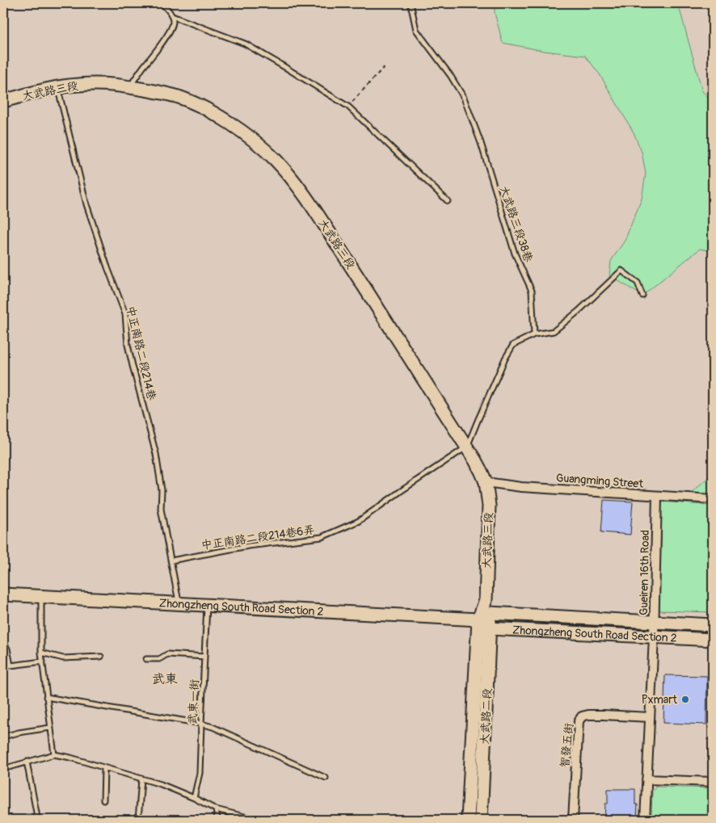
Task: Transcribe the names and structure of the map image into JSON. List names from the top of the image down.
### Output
{
  "streets": {
    "street": [
      "大武路三段",
      "Guangming Street",
      "Gueiren 16th Road",
      "Zhongzheng South Road Section 2",
      "大武路二段",
      "智發五街"
    ],
    "lane": [
      "大武路三段38巷",
      "中正南路二段214巷",
      "中正南路二段214巷6弄",
      "武東一街"
    ]
  },
  "crossings": [
    ["大武路三段", "中正南路二段214巷"],
    ["大武路三段", "Guangming Street"],
    ["大武路三段", "中正南路二段214巷6弄"],
    ["大武路三段", "Zhongzheng South Road Section 2"],
    ["大武路三段", "大武路二段"],
    ["中正南路二段214巷", "中正南路二段214巷6弄"],
    ["中正南路二段214巷", "Zhongzheng South Road Section 2"],
    ["Guangming Street", "Gueiren 16th Road"],
    ["Gueiren 16th Road", "Zhongzheng South Road Section 2"],
    ["Gueiren 16th Road", "智發五街"],
    ["Zhongzheng South Road Section 2", "武東一街"],
    ["Zhongzheng South Road Section 2", "大武路二段"]
  ],
  "districts": ["武東"],
  "places": ["Pxmart"]
}
